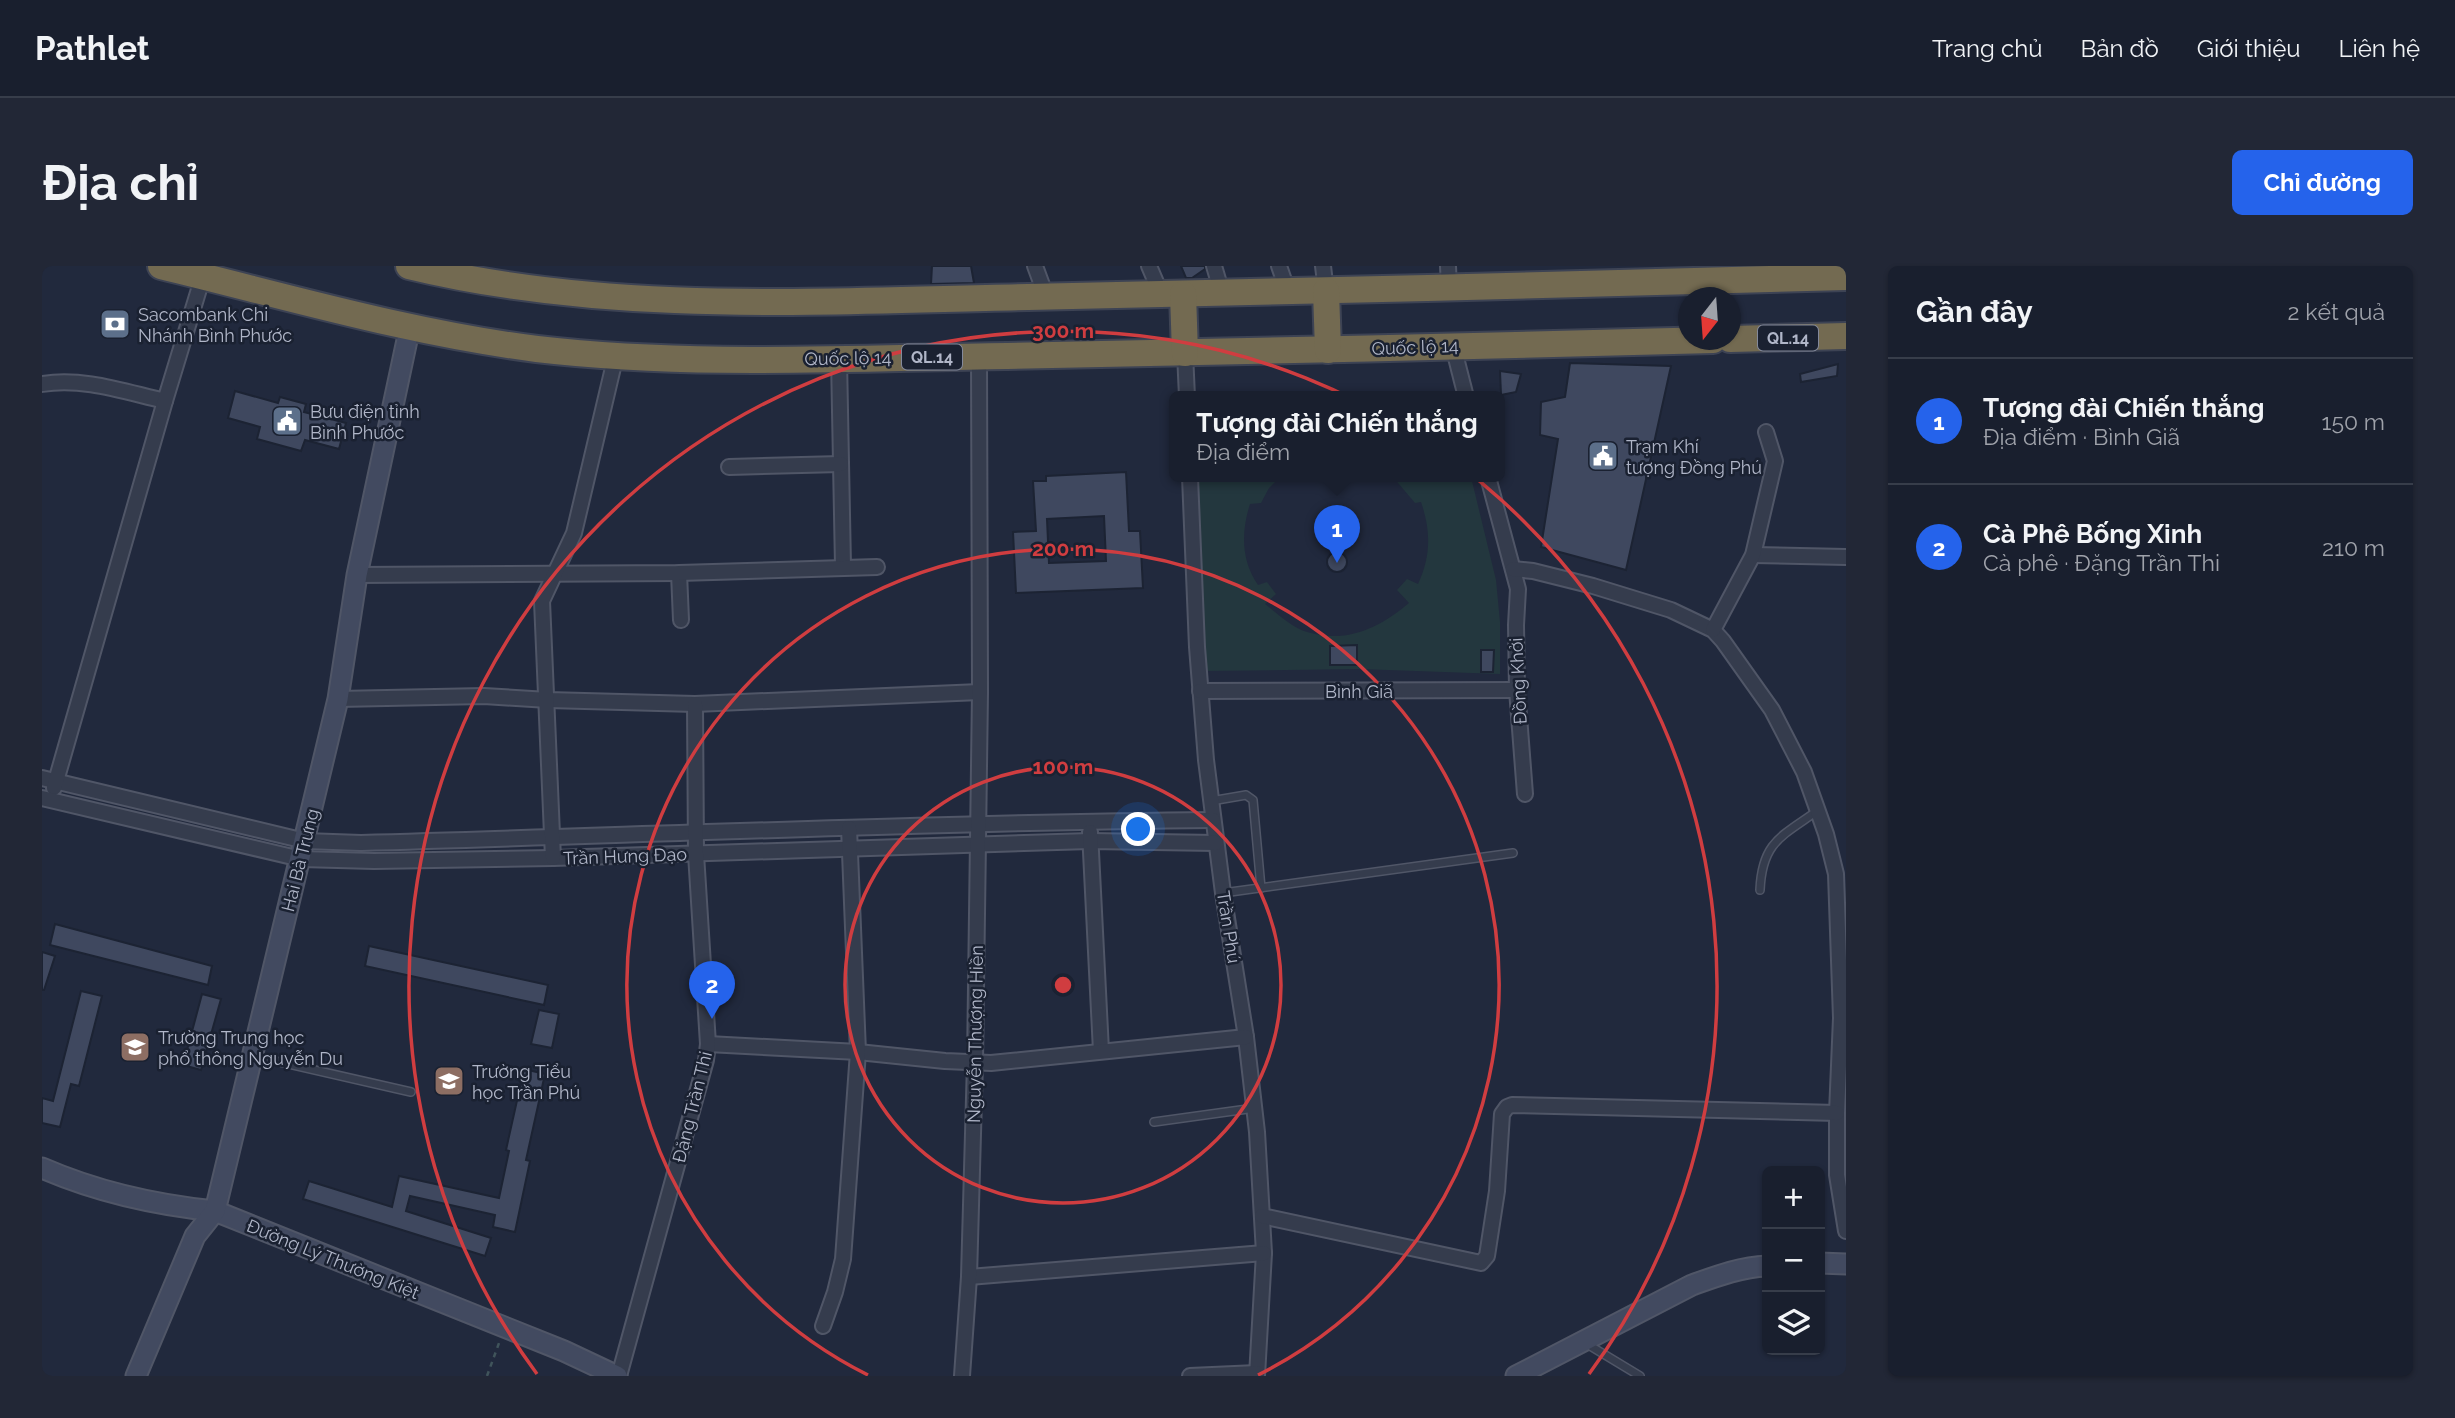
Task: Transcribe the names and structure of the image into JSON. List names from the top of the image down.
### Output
{
  "streets": {
    "highway": ["QL.14", "Quốc lộ 14"],
    "street": [
      "Đồng Khởi",
      "Bình Giã",
      "Trần Hưng Đạo",
      "Hai Bà Trưng",
      "Trần Phú",
      "Nguyễn Thượng Hiền",
      "Đặng Trần Thi",
      "Đường Lý Thường Kiệt"
    ]
  },
  "crossings": [
    ["Quốc lộ 14", "Hai Bà Trưng"],
    ["Quốc lộ 14", "Nguyễn Thượng Hiền"],
    ["Đồng Khởi", "Bình Giã"],
    ["Bình Giã", "Trần Phú"],
    ["Trần Hưng Đạo", "Hai Bà Trưng"],
    ["Trần Hưng Đạo", "Trần Phú"],
    ["Trần Hưng Đạo", "Nguyễn Thượng Hiền"],
    ["Trần Hưng Đạo", "Đặng Trần Thi"],
    ["Hai Bà Trưng", "Đường Lý Thường Kiệt"],
    ["Đặng Trần Thi", "Đường Lý Thường Kiệt"]
  ],
  "places": {
    "bank": ["Sacombank Chi Nhánh Bình Phước"],
    "public building": ["Bưu điện tỉnh Bình Phước", "Trạm Khí tượng Đồng Phú"],
    "school or university": ["Trường Trung học phổ thông Nguyễn Du", "Trường Tiểu học Trần Phú"]
  },
  "north": "bottom",
  "page": {
    "header": "Pathlet",
    "nav": [
      "Trang chủ",
      "Bản đồ",
      "Giới thiệu",
      "Liên hệ"
    ],
    "buttons": "Chỉ đường",
    "title": "Địa chỉ",
    "heading": ["Gần đây", "2 kết quả"],
    "list": [
      {
        "mark": "1",
        "name": "Tượng đài Chiến thắng",
        "note": "Địa điểm · Bình Giã",
        "value": "150 m"
      },
      {
        "mark": "2",
        "name": "Cà Phê Bống Xinh",
        "note": "Cà phê · Đặng Trần Thi",
        "value": "210 m"
      }
    ],
    "popup": ["Tượng đài Chiến thắng", "Địa điểm"],
    "pins": ["1", "2"],
    "map_buttons": ["+", "−"]
  },
  "rings": ["300 m", "200 m", "100 m"]
}
